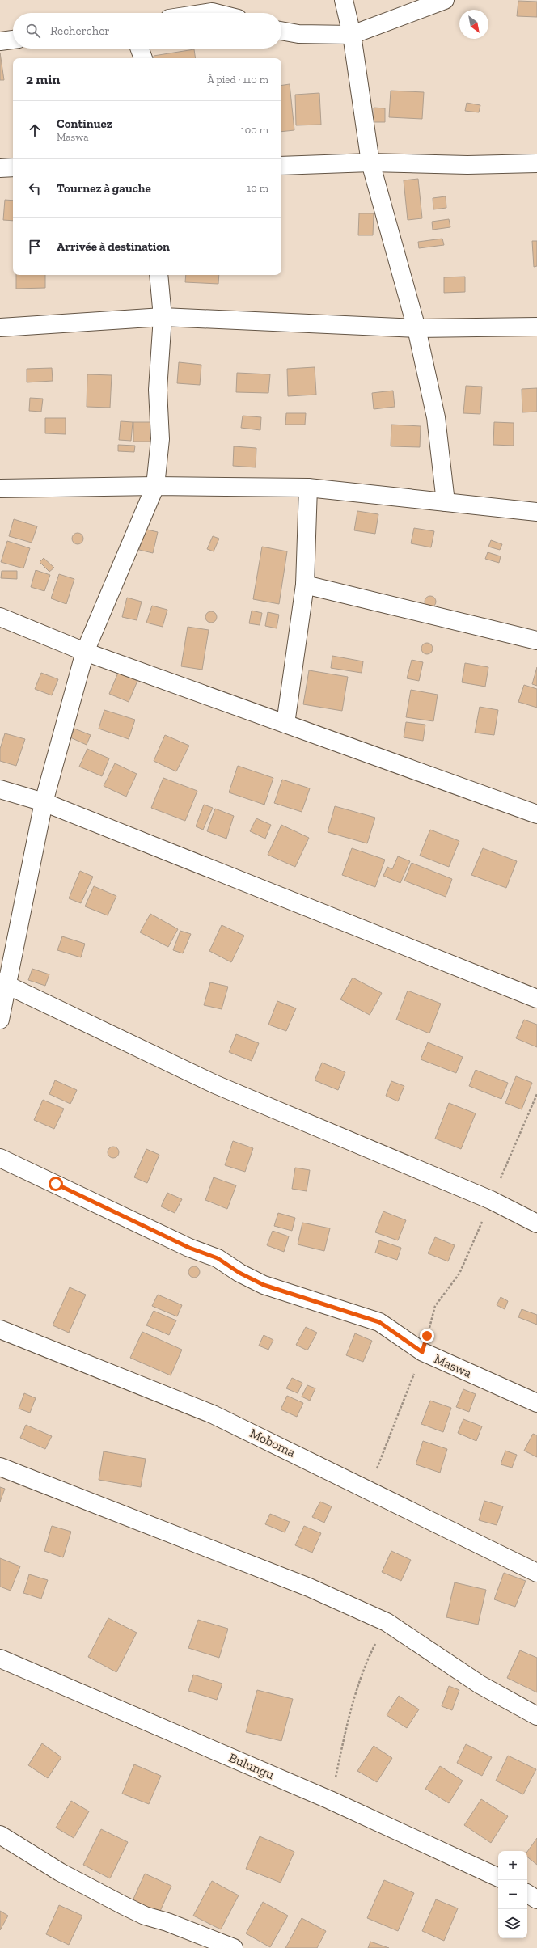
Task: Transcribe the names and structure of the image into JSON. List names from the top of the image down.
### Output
{
  "streets": {
    "street": ["Maswa", "Moboma", "Bulungu"]
  },
  "north": "bottom right",
  "page": {
    "search": "Rechercher",
    "heading": ["2 min", "À pied · 110 m"],
    "list": [
      ["Continuez", "Maswa", "100 m"],
      ["Tournez à gauche", "10 m"],
      "Arrivée à destination"
    ],
    "map_buttons": ["+", "−"]
  }
}
